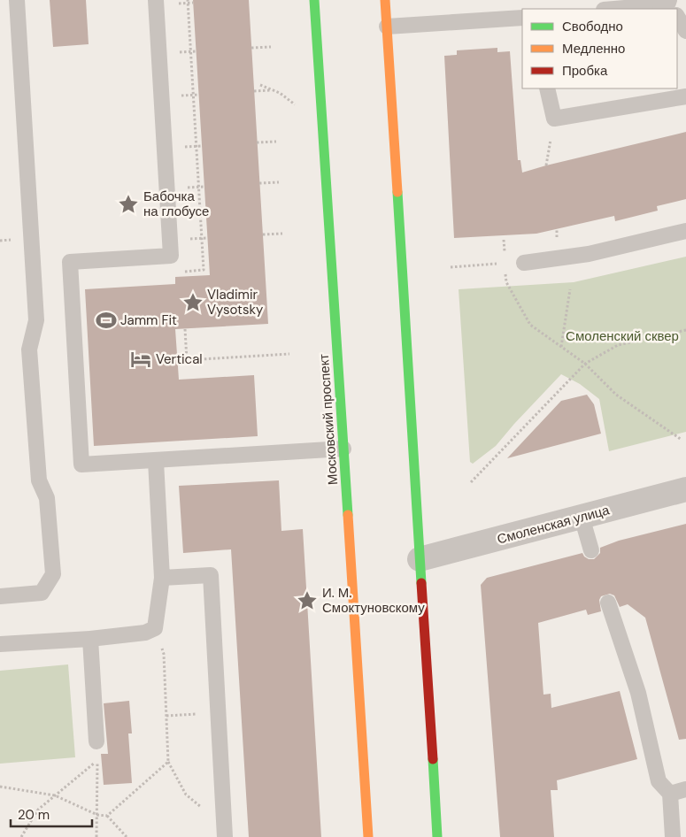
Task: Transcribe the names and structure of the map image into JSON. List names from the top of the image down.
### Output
{
  "streets": {
    "main road": ["Московский проспект"],
    "street": ["Смоленская улица"]
  },
  "parks": ["Смоленский сквер"],
  "places": {
    "place": ["Бабочка на глобусе", "Vladimir Vysotsky", "И. М. Смоктуновскому"],
    "sports": ["Jamm Fit"],
    "hotel": ["Vertical"]
  },
  "legend": ["Свободно", "Медленно", "Пробка"],
  "scale_bar": "20 m"
}
